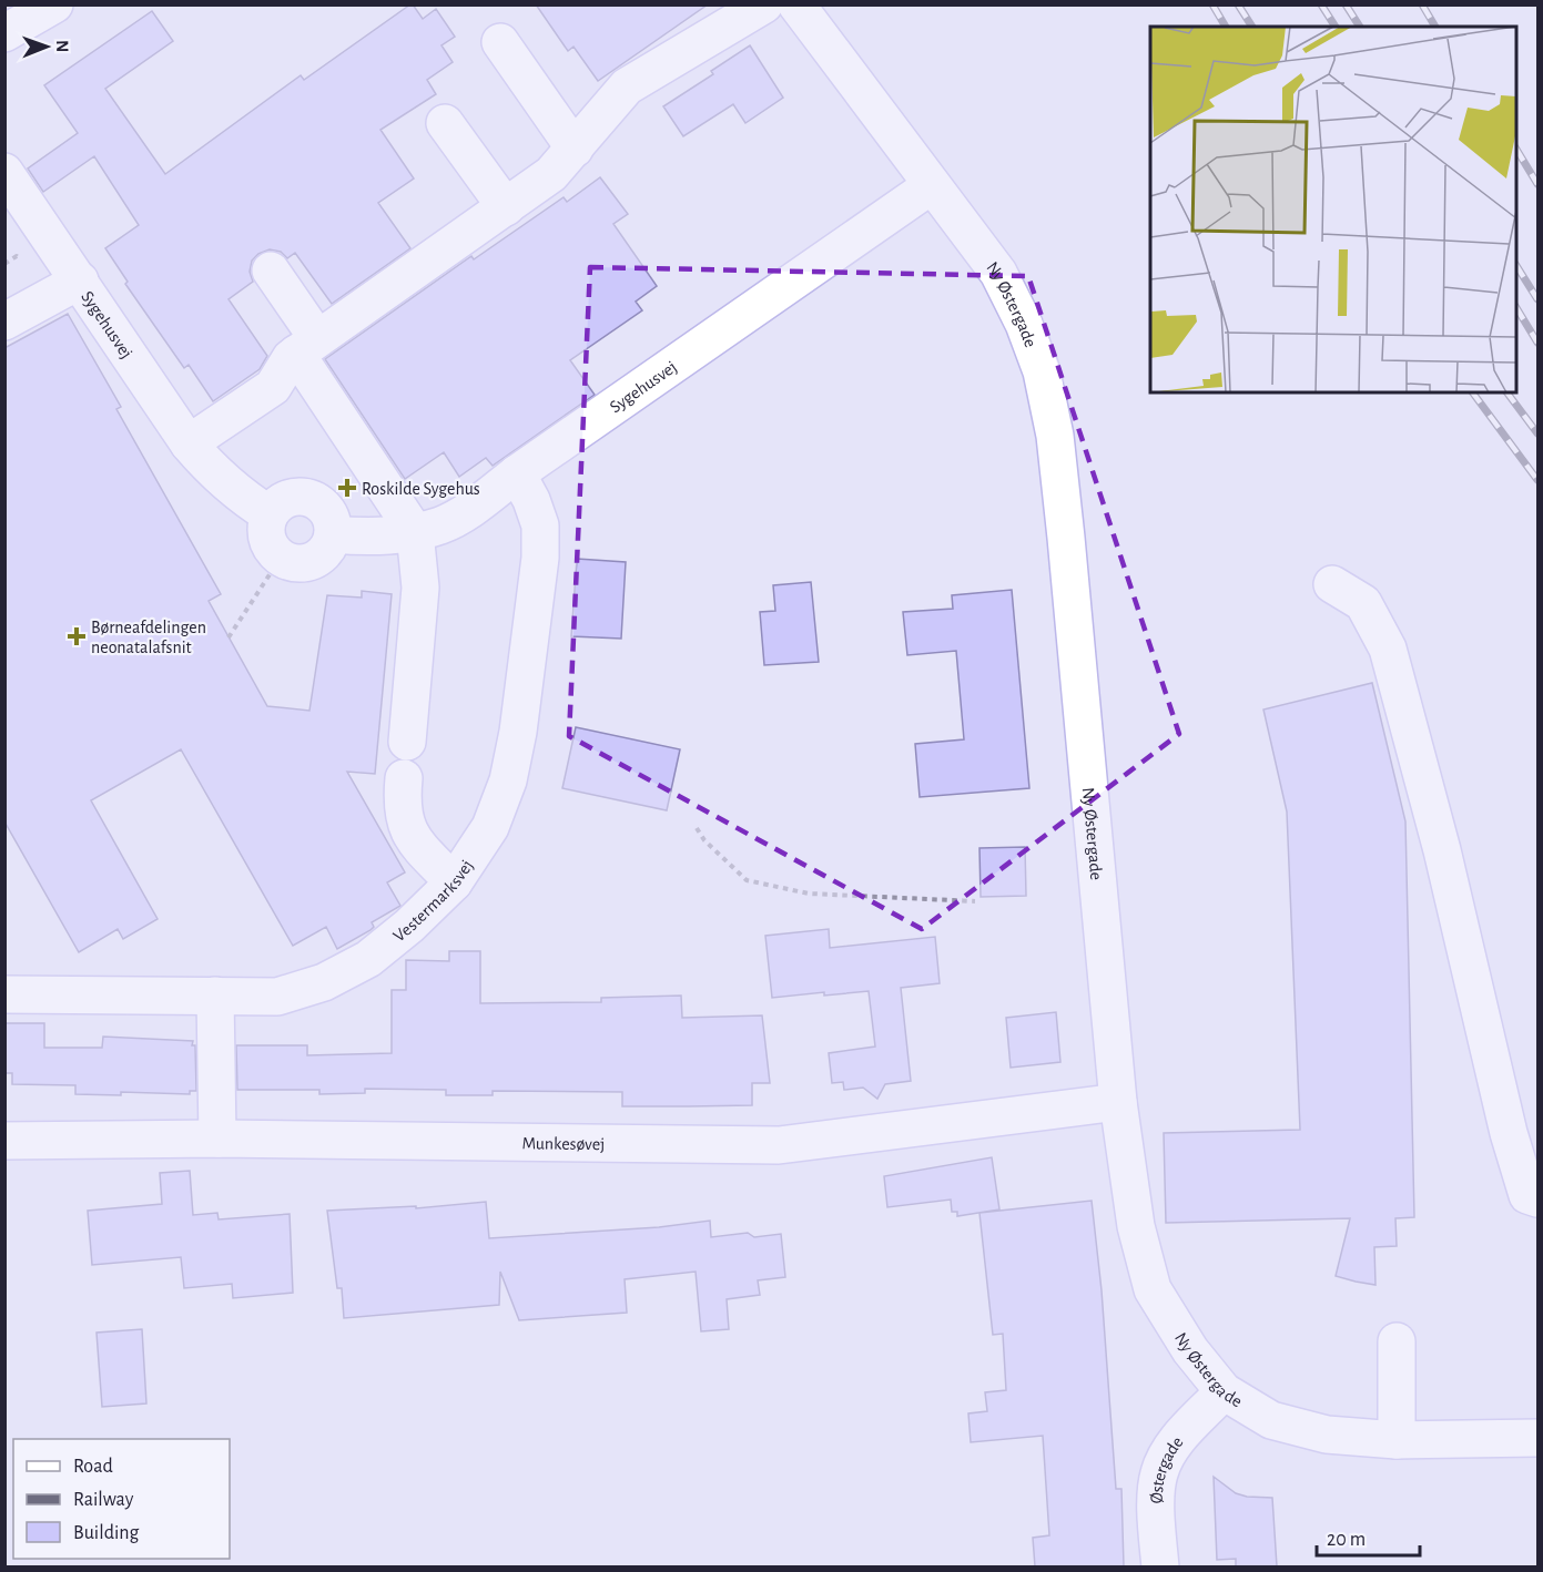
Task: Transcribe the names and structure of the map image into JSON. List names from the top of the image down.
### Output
{
  "streets": {
    "street": [
      "Ny Østergade",
      "Sygehusvej",
      "Vestermarksvej",
      "Munkesøvej",
      "Østergade"
    ]
  },
  "crossings": [
    ["Ny Østergade", "Sygehusvej"],
    ["Ny Østergade", "Munkesøvej"],
    ["Ny Østergade", "Østergade"],
    ["Sygehusvej", "Vestermarksvej"]
  ],
  "places": {
    "health": ["Roskilde Sygehus", "Børneafdelingen neonatalafsnit"]
  },
  "legend": ["Road", "Railway", "Building"],
  "scale_bar": "20 m",
  "north": "right"
}
